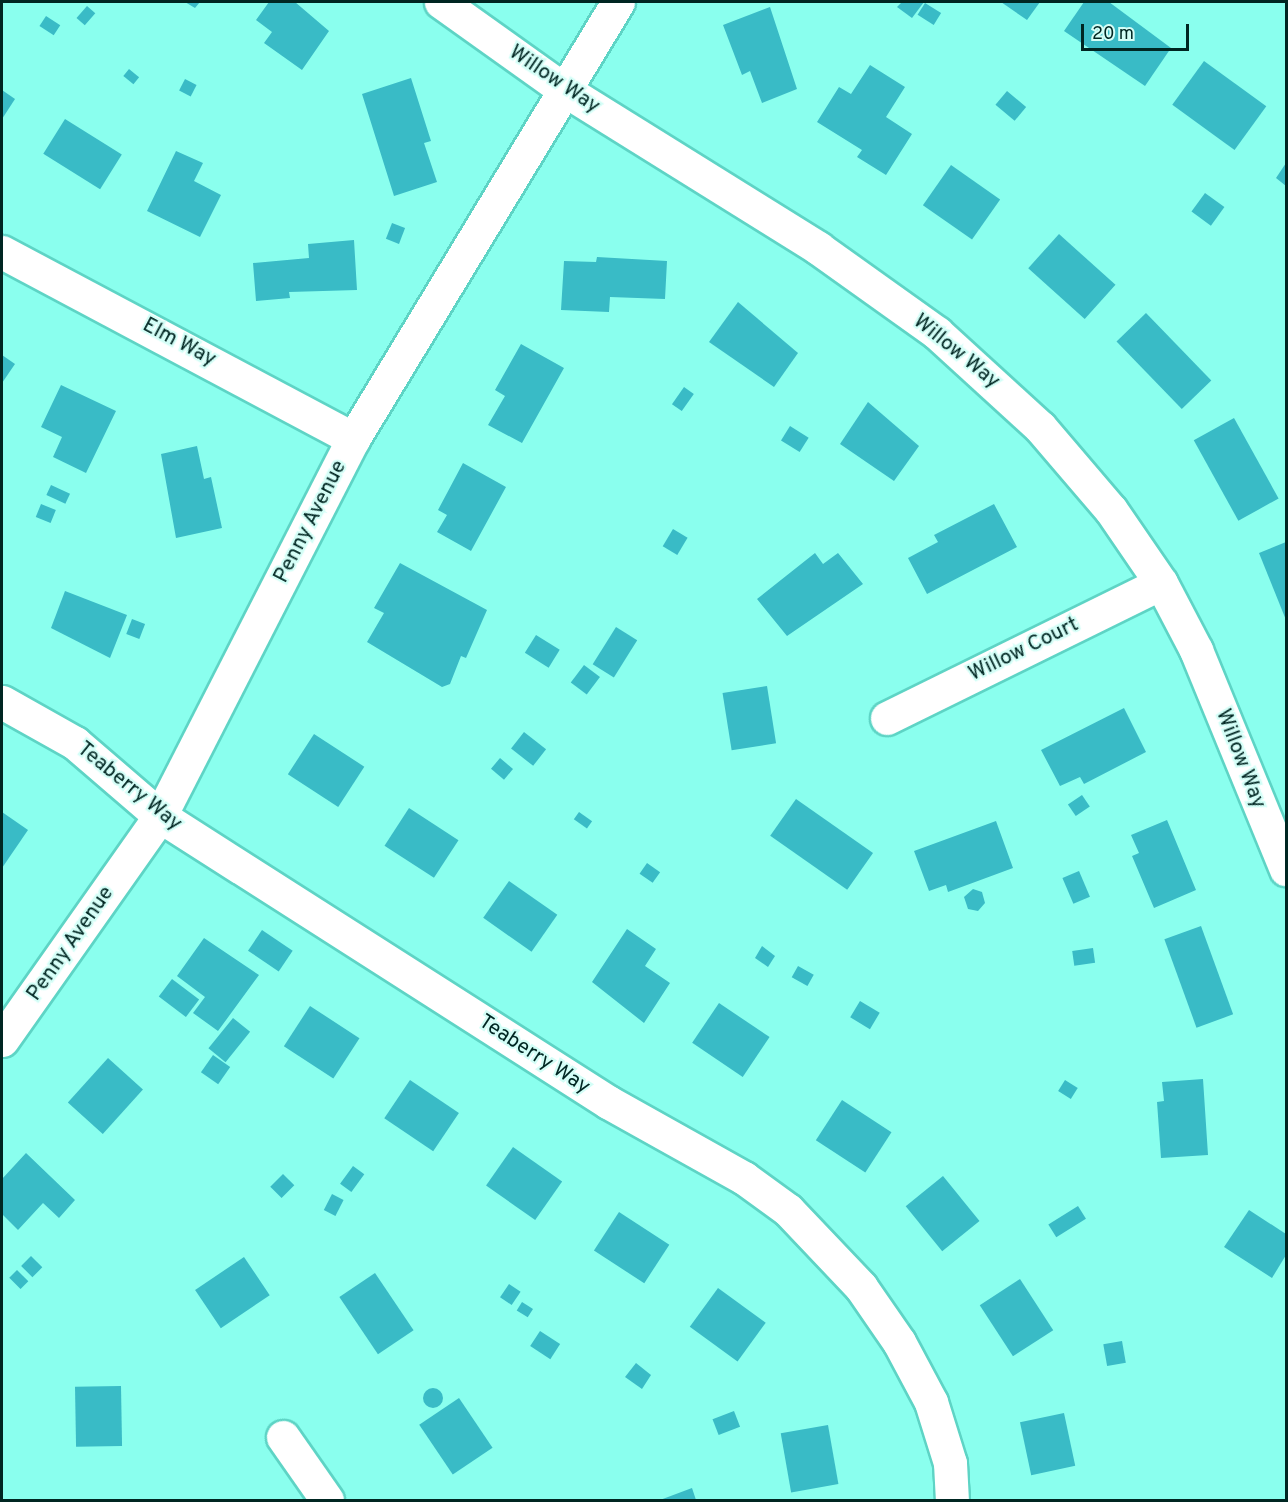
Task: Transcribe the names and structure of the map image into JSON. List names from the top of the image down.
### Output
{
  "streets": {
    "street": [
      "Willow Way",
      "Elm Way",
      "Penny Avenue",
      "Willow Court",
      "Teaberry Way"
    ]
  },
  "crossings": [
    ["Willow Way", "Penny Avenue"],
    ["Willow Way", "Willow Court"],
    ["Elm Way", "Penny Avenue"],
    ["Penny Avenue", "Teaberry Way"]
  ],
  "scale_bar": "20 m"
}
